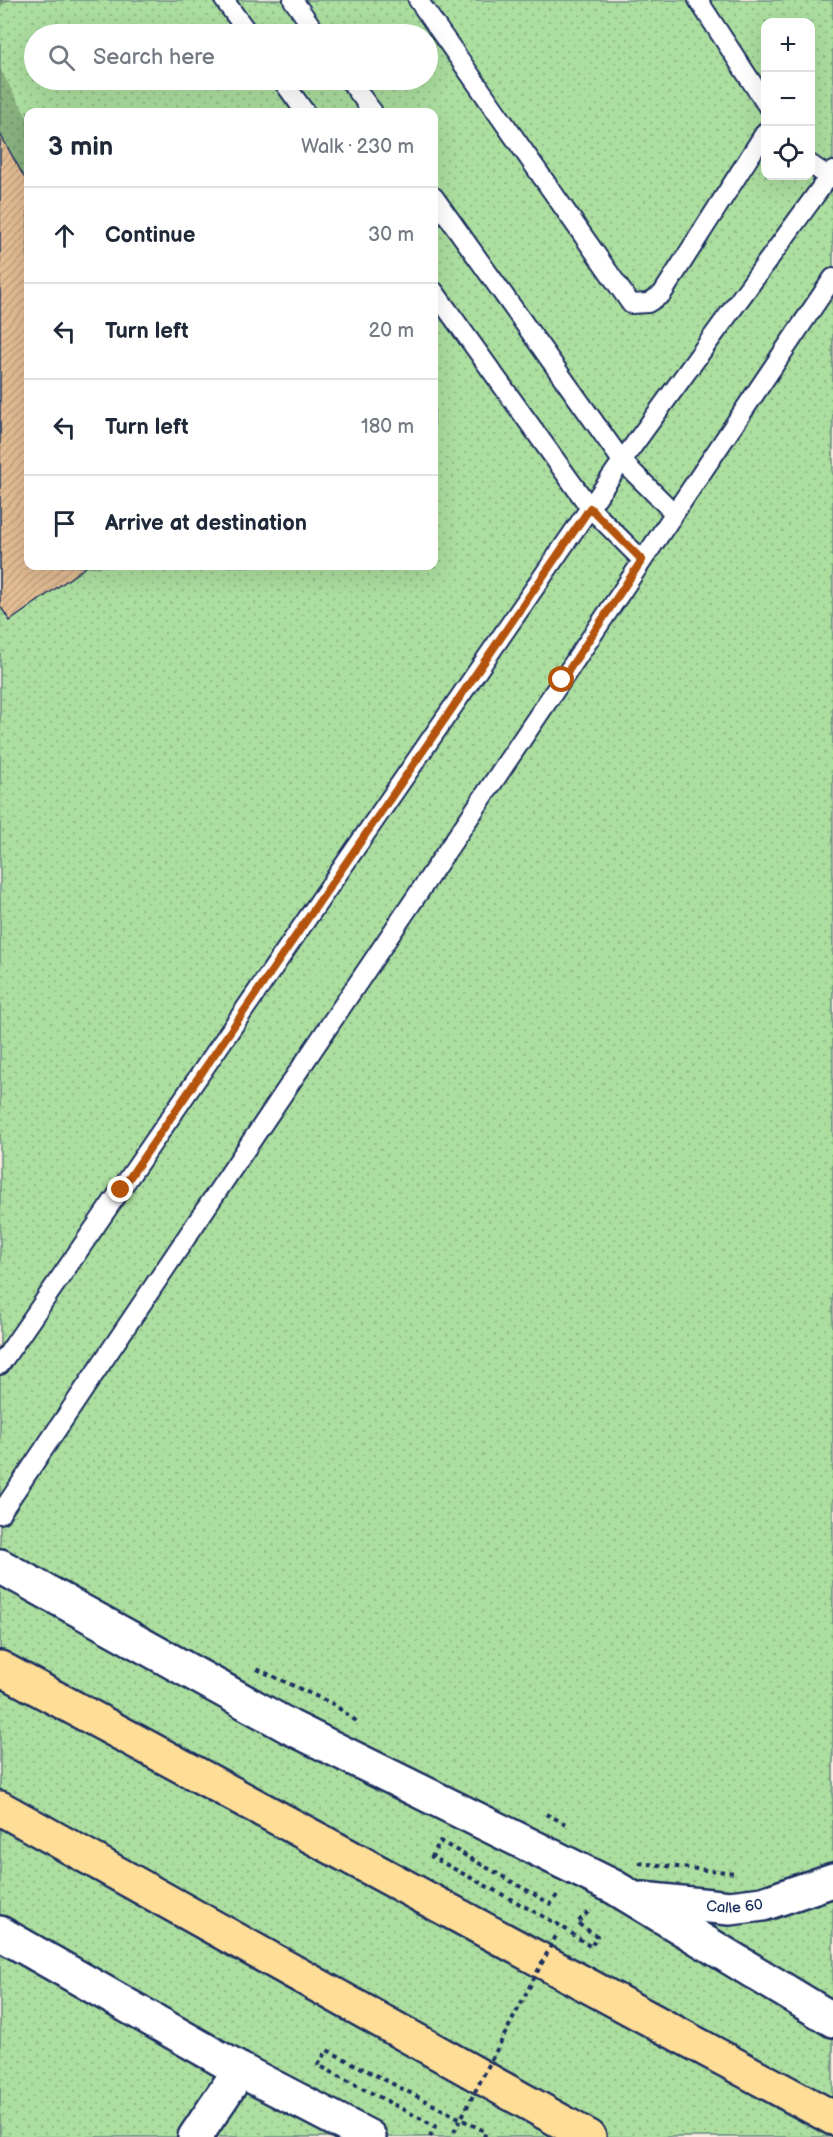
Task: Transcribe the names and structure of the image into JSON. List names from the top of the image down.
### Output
{
  "streets": {
    "main road": ["Calle 60"]
  },
  "page": {
    "map_buttons": ["+", "−"],
    "search": "Search here",
    "heading": ["3 min", "Walk · 230 m"],
    "list": [
      ["Continue", "30 m"],
      ["Turn left", "20 m"],
      ["Turn left", "180 m"],
      "Arrive at destination"
    ]
  }
}
